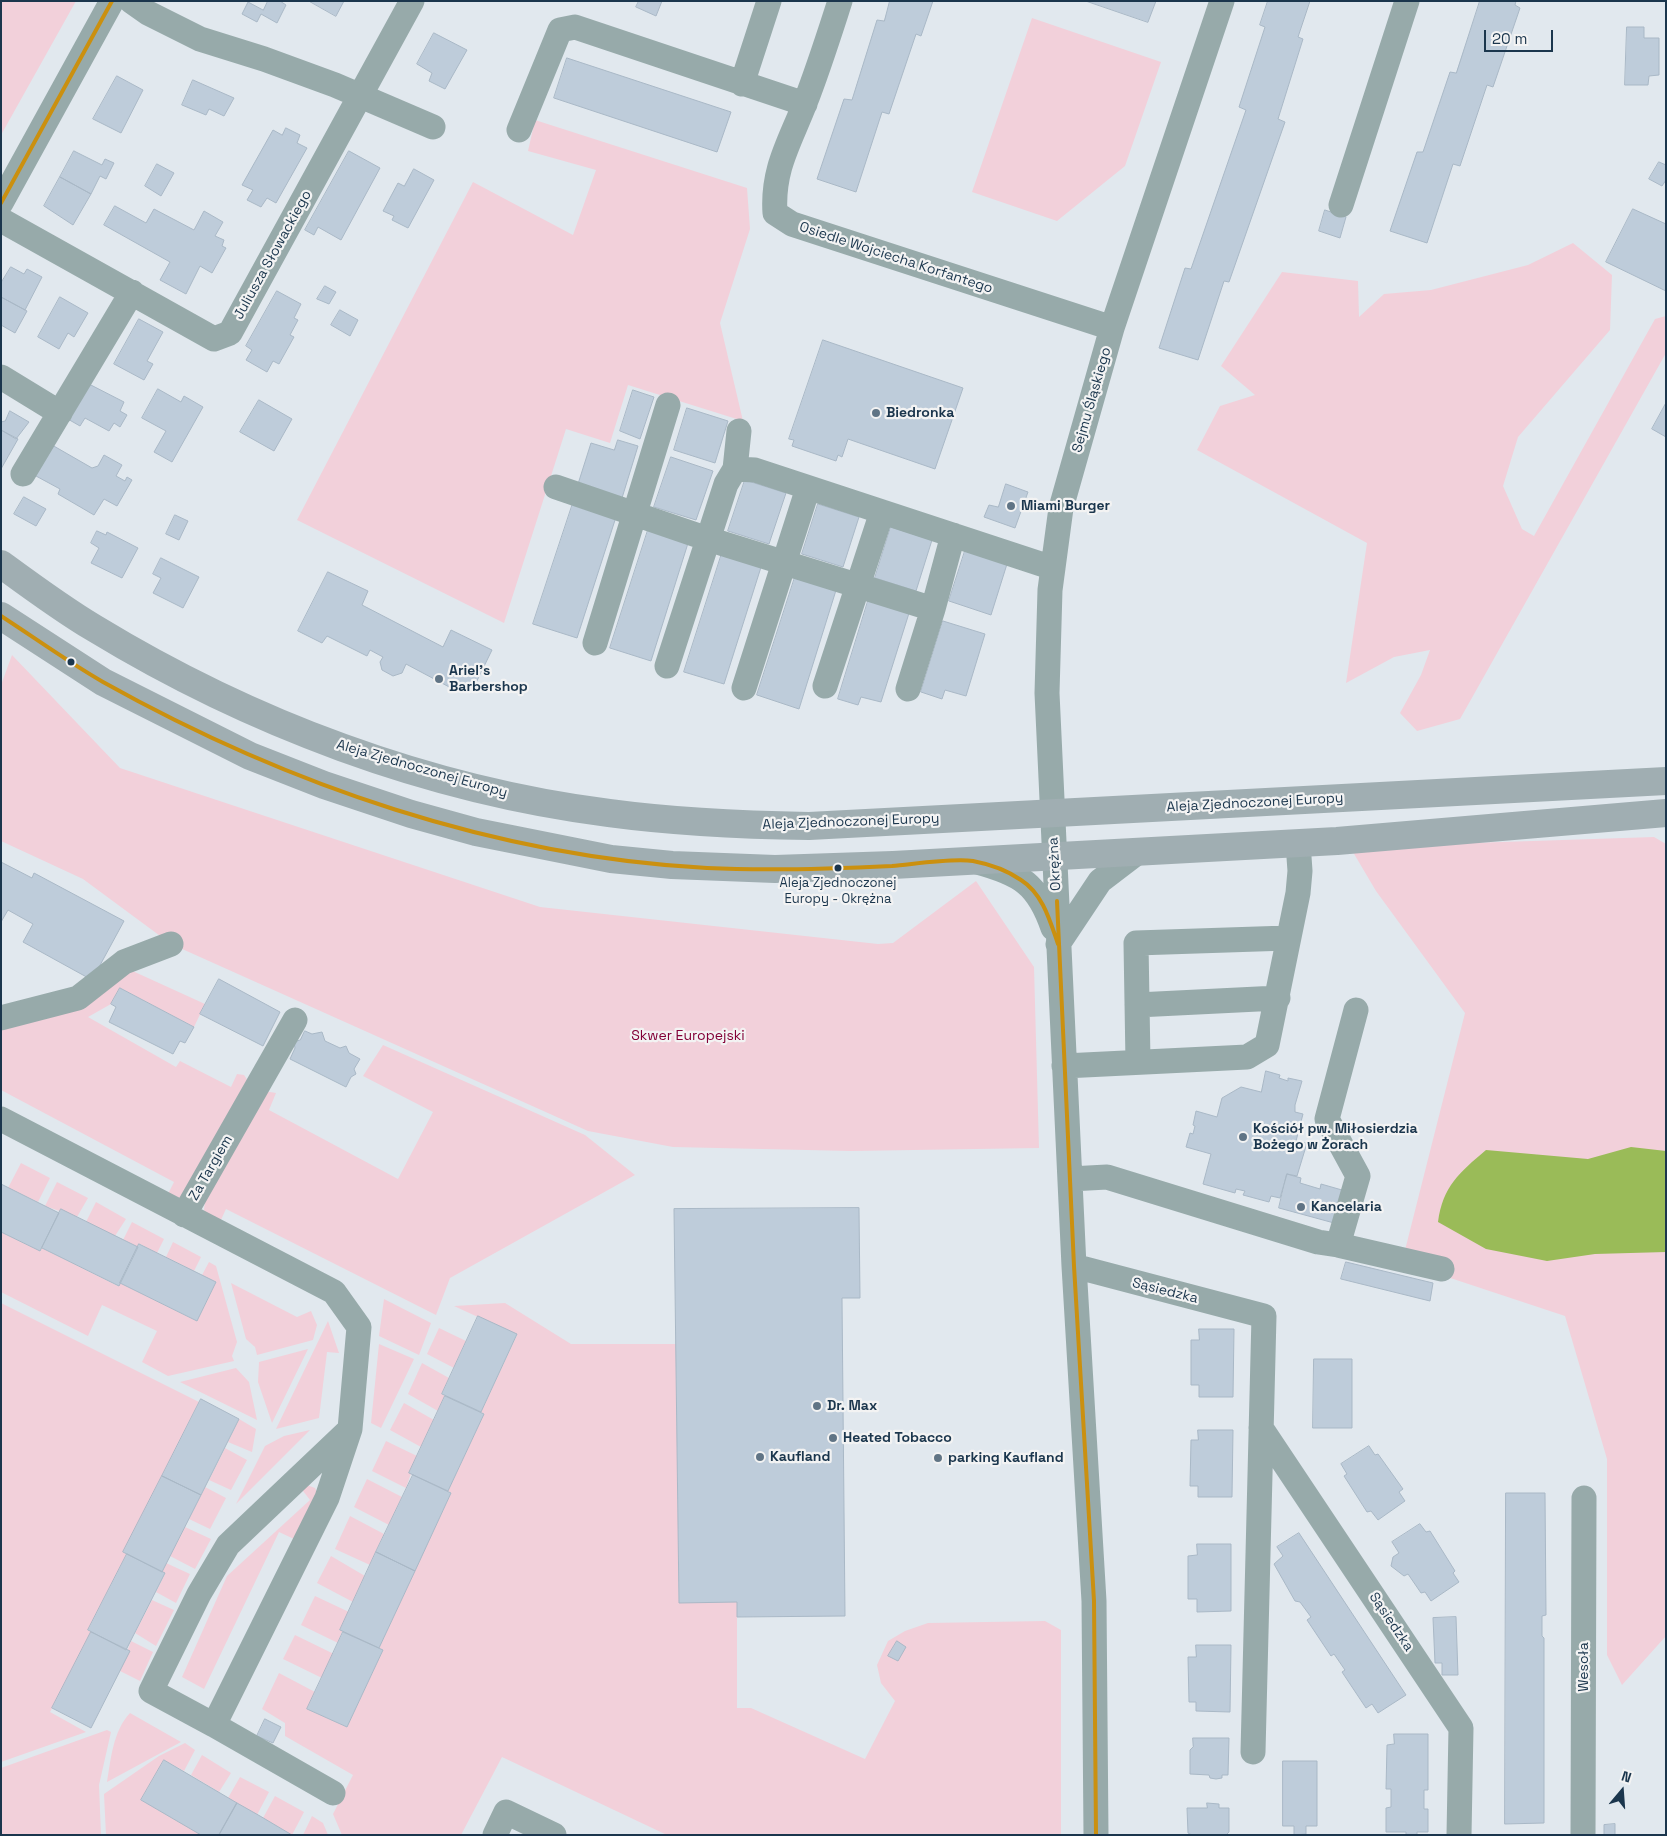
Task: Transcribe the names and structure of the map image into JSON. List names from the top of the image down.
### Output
{
  "streets": {
    "main road": ["Aleja Zjednoczonej Europy"],
    "street": [
      "Juliusza Słowackiego",
      "Osiedle Wojciecha Korfantego",
      "Sejmu Śląskiego",
      "Okrężna",
      "Za Targiem",
      "Sąsiedzka",
      "Wesoła"
    ]
  },
  "crossings": [
    ["Osiedle Wojciecha Korfantego", "Sejmu Śląskiego"],
    ["Sejmu Śląskiego", "Aleja Zjednoczonej Europy"],
    ["Sejmu Śląskiego", "Okrężna"],
    ["Aleja Zjednoczonej Europy", "Okrężna"],
    ["Okrężna", "Sąsiedzka"]
  ],
  "parks": ["Skwer Europejski"],
  "places": [
    "Biedronka",
    "Miami Burger",
    "Ariel's Barbershop",
    "Aleja Zjednoczonej Europy - Okrężna",
    "Kościół pw. Miłosierdzia Bożego w Żorach",
    "Kancelaria",
    "Dr. Max",
    "Heated Tobacco",
    "Kaufland",
    "parking Kaufland"
  ],
  "scale_bar": "20 m",
  "north": "top"
}
